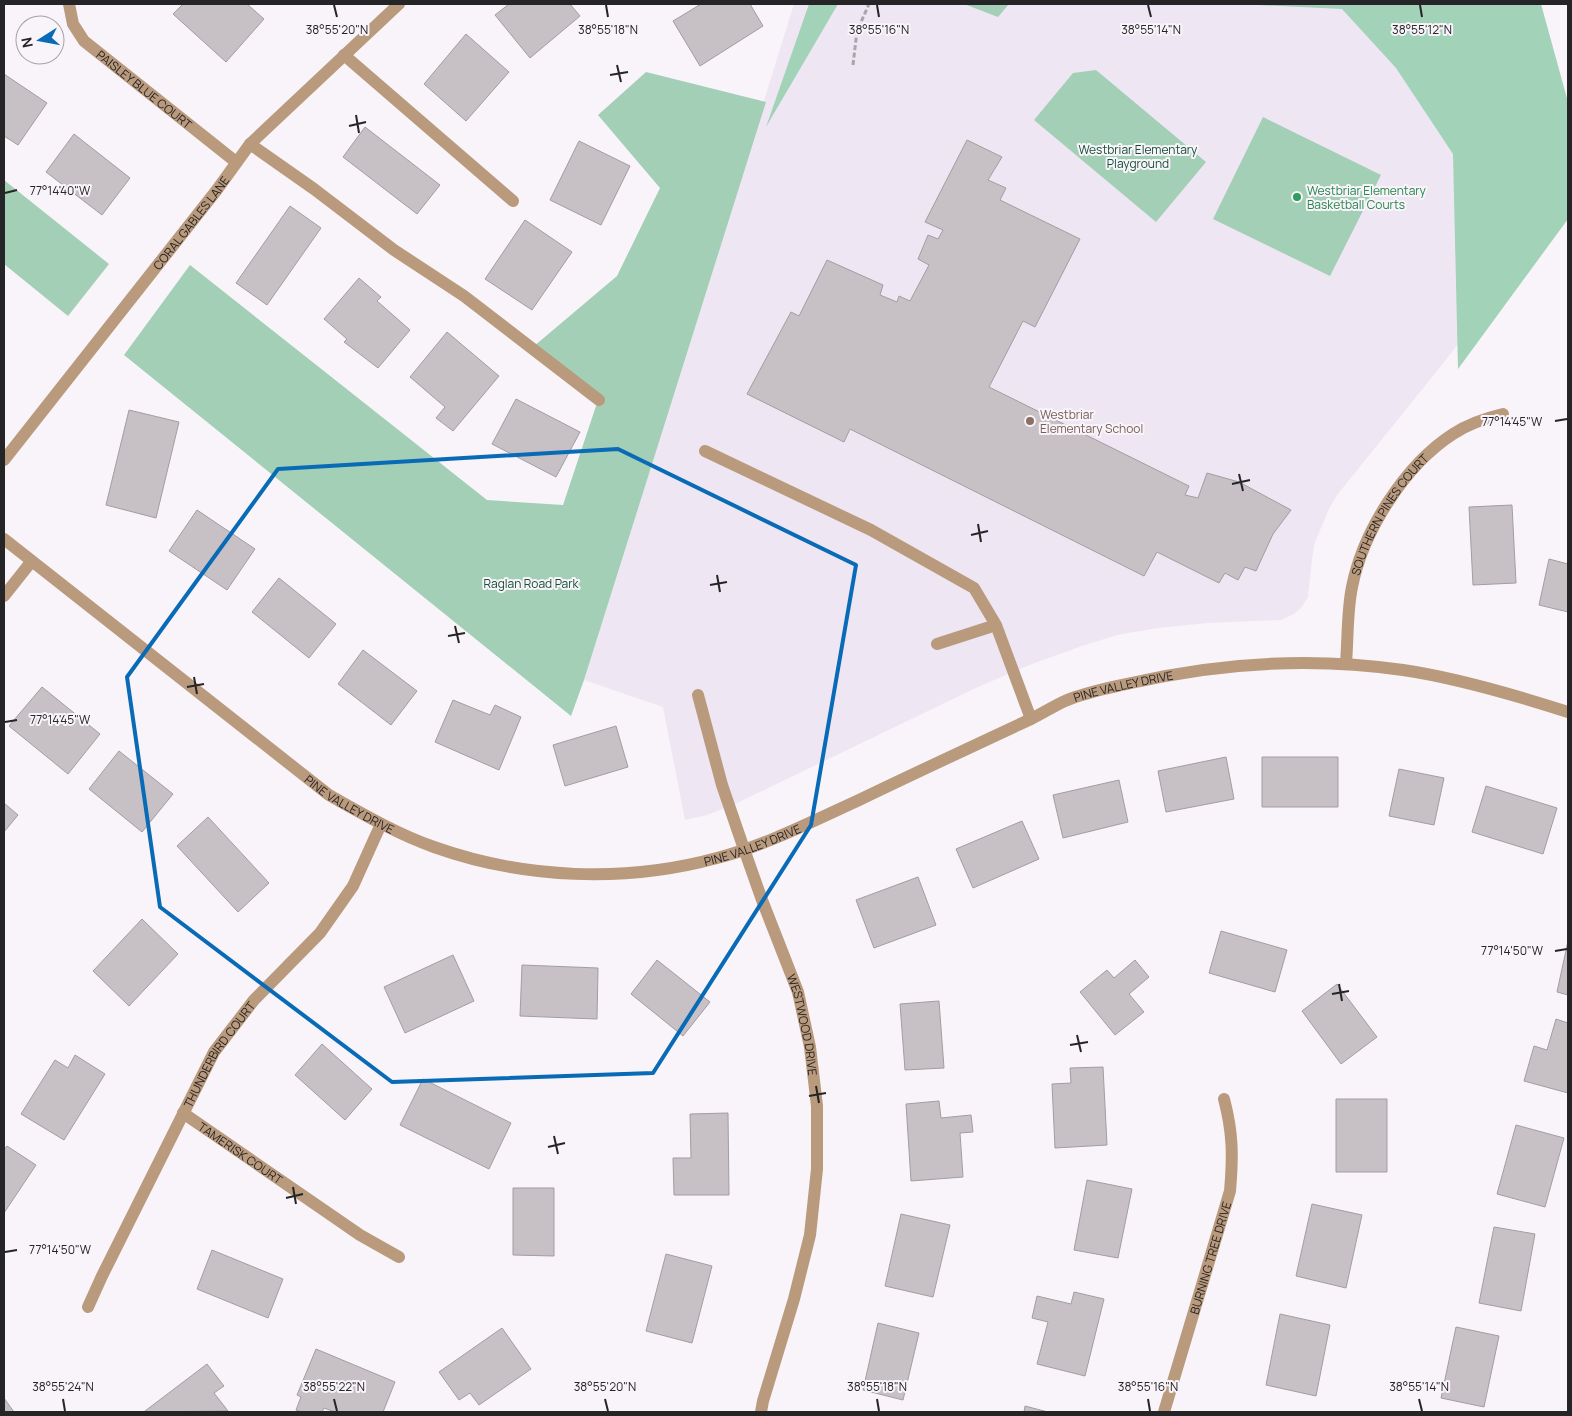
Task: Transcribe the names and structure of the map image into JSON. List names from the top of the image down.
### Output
{
  "streets": {
    "street": [
      "PAISLEY BLUE COURT",
      "CORAL GABLES LANE",
      "SOUTHERN PINES COURT",
      "PINE VALLEY DRIVE",
      "WESTWOOD DRIVE",
      "THUNDERBIRD COURT",
      "TAMERISK COURT",
      "BURNING TREE DRIVE"
    ]
  },
  "crossings": [
    ["PAISLEY BLUE COURT", "CORAL GABLES LANE"],
    ["SOUTHERN PINES COURT", "PINE VALLEY DRIVE"],
    ["PINE VALLEY DRIVE", "WESTWOOD DRIVE"],
    ["PINE VALLEY DRIVE", "THUNDERBIRD COURT"],
    ["THUNDERBIRD COURT", "TAMERISK COURT"]
  ],
  "parks": ["Westbriar Elementary Playground", "Raglan Road Park"],
  "places": ["Westbriar Elementary Basketball Courts", "Westbriar Elementary School"],
  "north": "left",
  "coordinates": [
    "38°55'12\"N",
    "38°55'20\"N",
    "38°55'18\"N",
    "38°55'16\"N",
    "38°55'14\"N",
    "77°14'40\"W",
    "77°14'45\"W",
    "77°14'50\"W",
    "38°55'24\"N",
    "38°55'22\"N"
  ]
}
